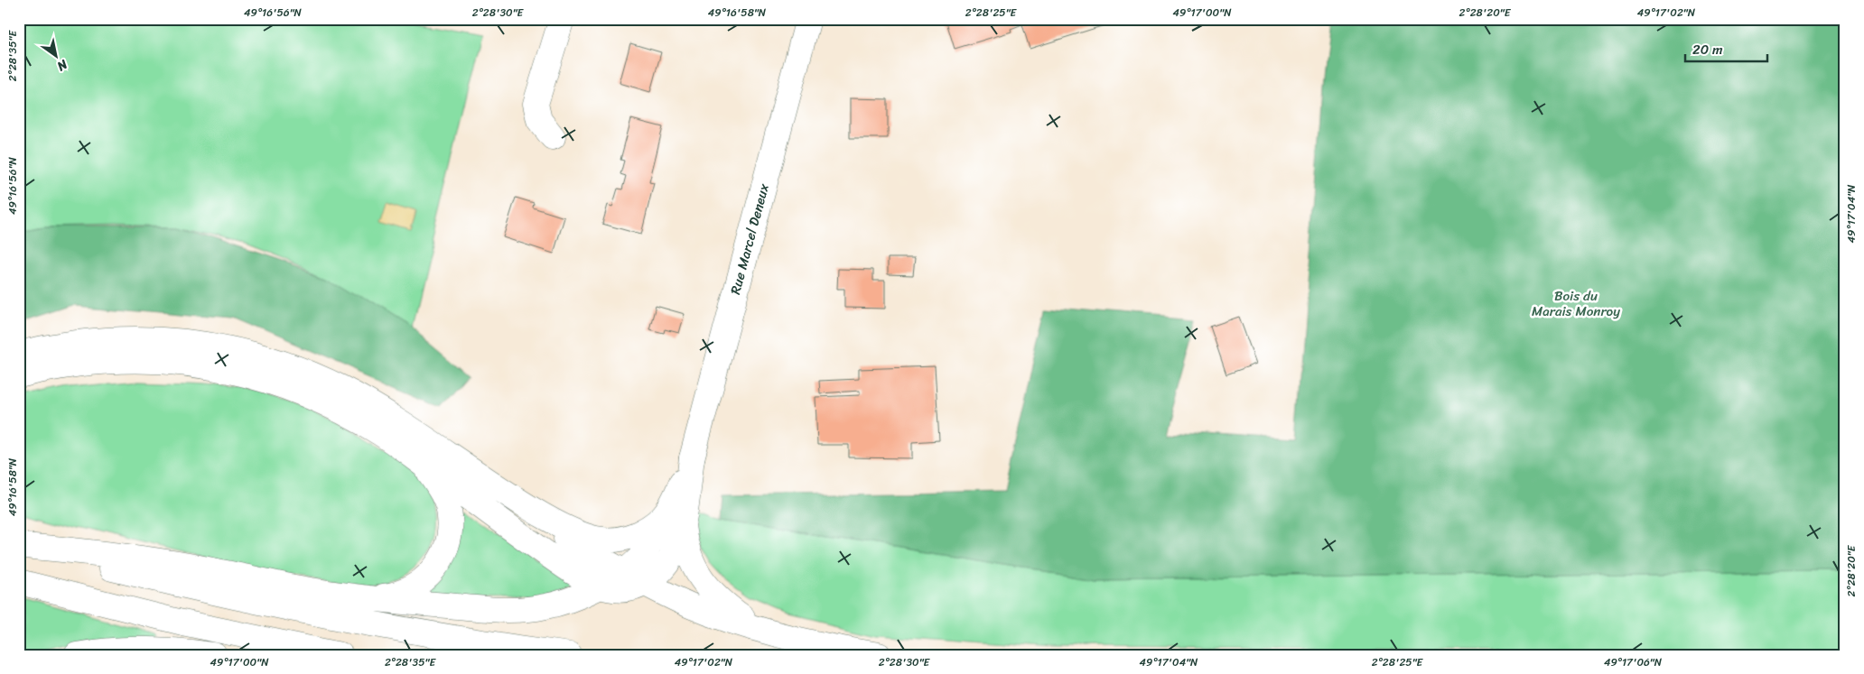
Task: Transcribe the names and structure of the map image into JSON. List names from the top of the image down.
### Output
{
  "streets": {
    "main road": ["Rue Marcel Deneux"]
  },
  "parks": ["Bois du Marais Monroy"],
  "scale_bar": "20 m",
  "north": "bottom right",
  "coordinates": [
    "49°16'56\"N",
    "2°28'30\"E",
    "49°16'58\"N",
    "2°28'25\"E",
    "49°17'00\"N",
    "2°28'20\"E",
    "49°17'02\"N",
    "2°28'35\"E",
    "49°17'04\"N",
    "49°17'06\"N"
  ]
}
